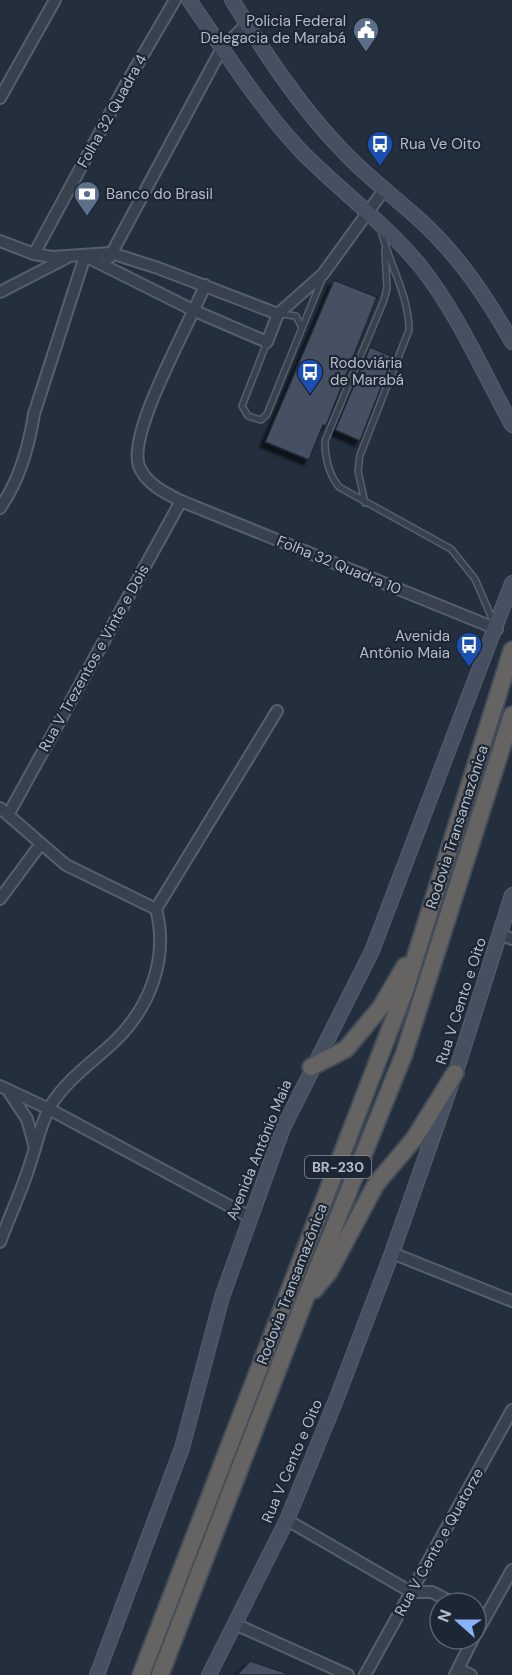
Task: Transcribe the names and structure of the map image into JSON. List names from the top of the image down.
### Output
{
  "streets": {
    "highway": ["Rodovia Transamazônica", "BR-230"],
    "main road": ["Rua V Cento e Oito", "Avenida Antônio Maia"],
    "street": [
      "Folha 32 Quadra 4",
      "Folha 32 Quadra 10",
      "Rua V Trezentos e Vinte e Dois",
      "Rua V Cento e Quatorze"
    ]
  },
  "crossings": [
    ["Folha 32 Quadra 10", "Rua V Trezentos e Vinte e Dois"],
    ["Folha 32 Quadra 10", "Avenida Antônio Maia"]
  ],
  "places": {
    "public building": ["Policia Federal Delegacia de Marabá"],
    "bus stop": ["Rua Ve Oito", "Rodoviária de Marabá", "Avenida Antônio Maia"],
    "bank": ["Banco do Brasil"]
  },
  "north": "left"
}
